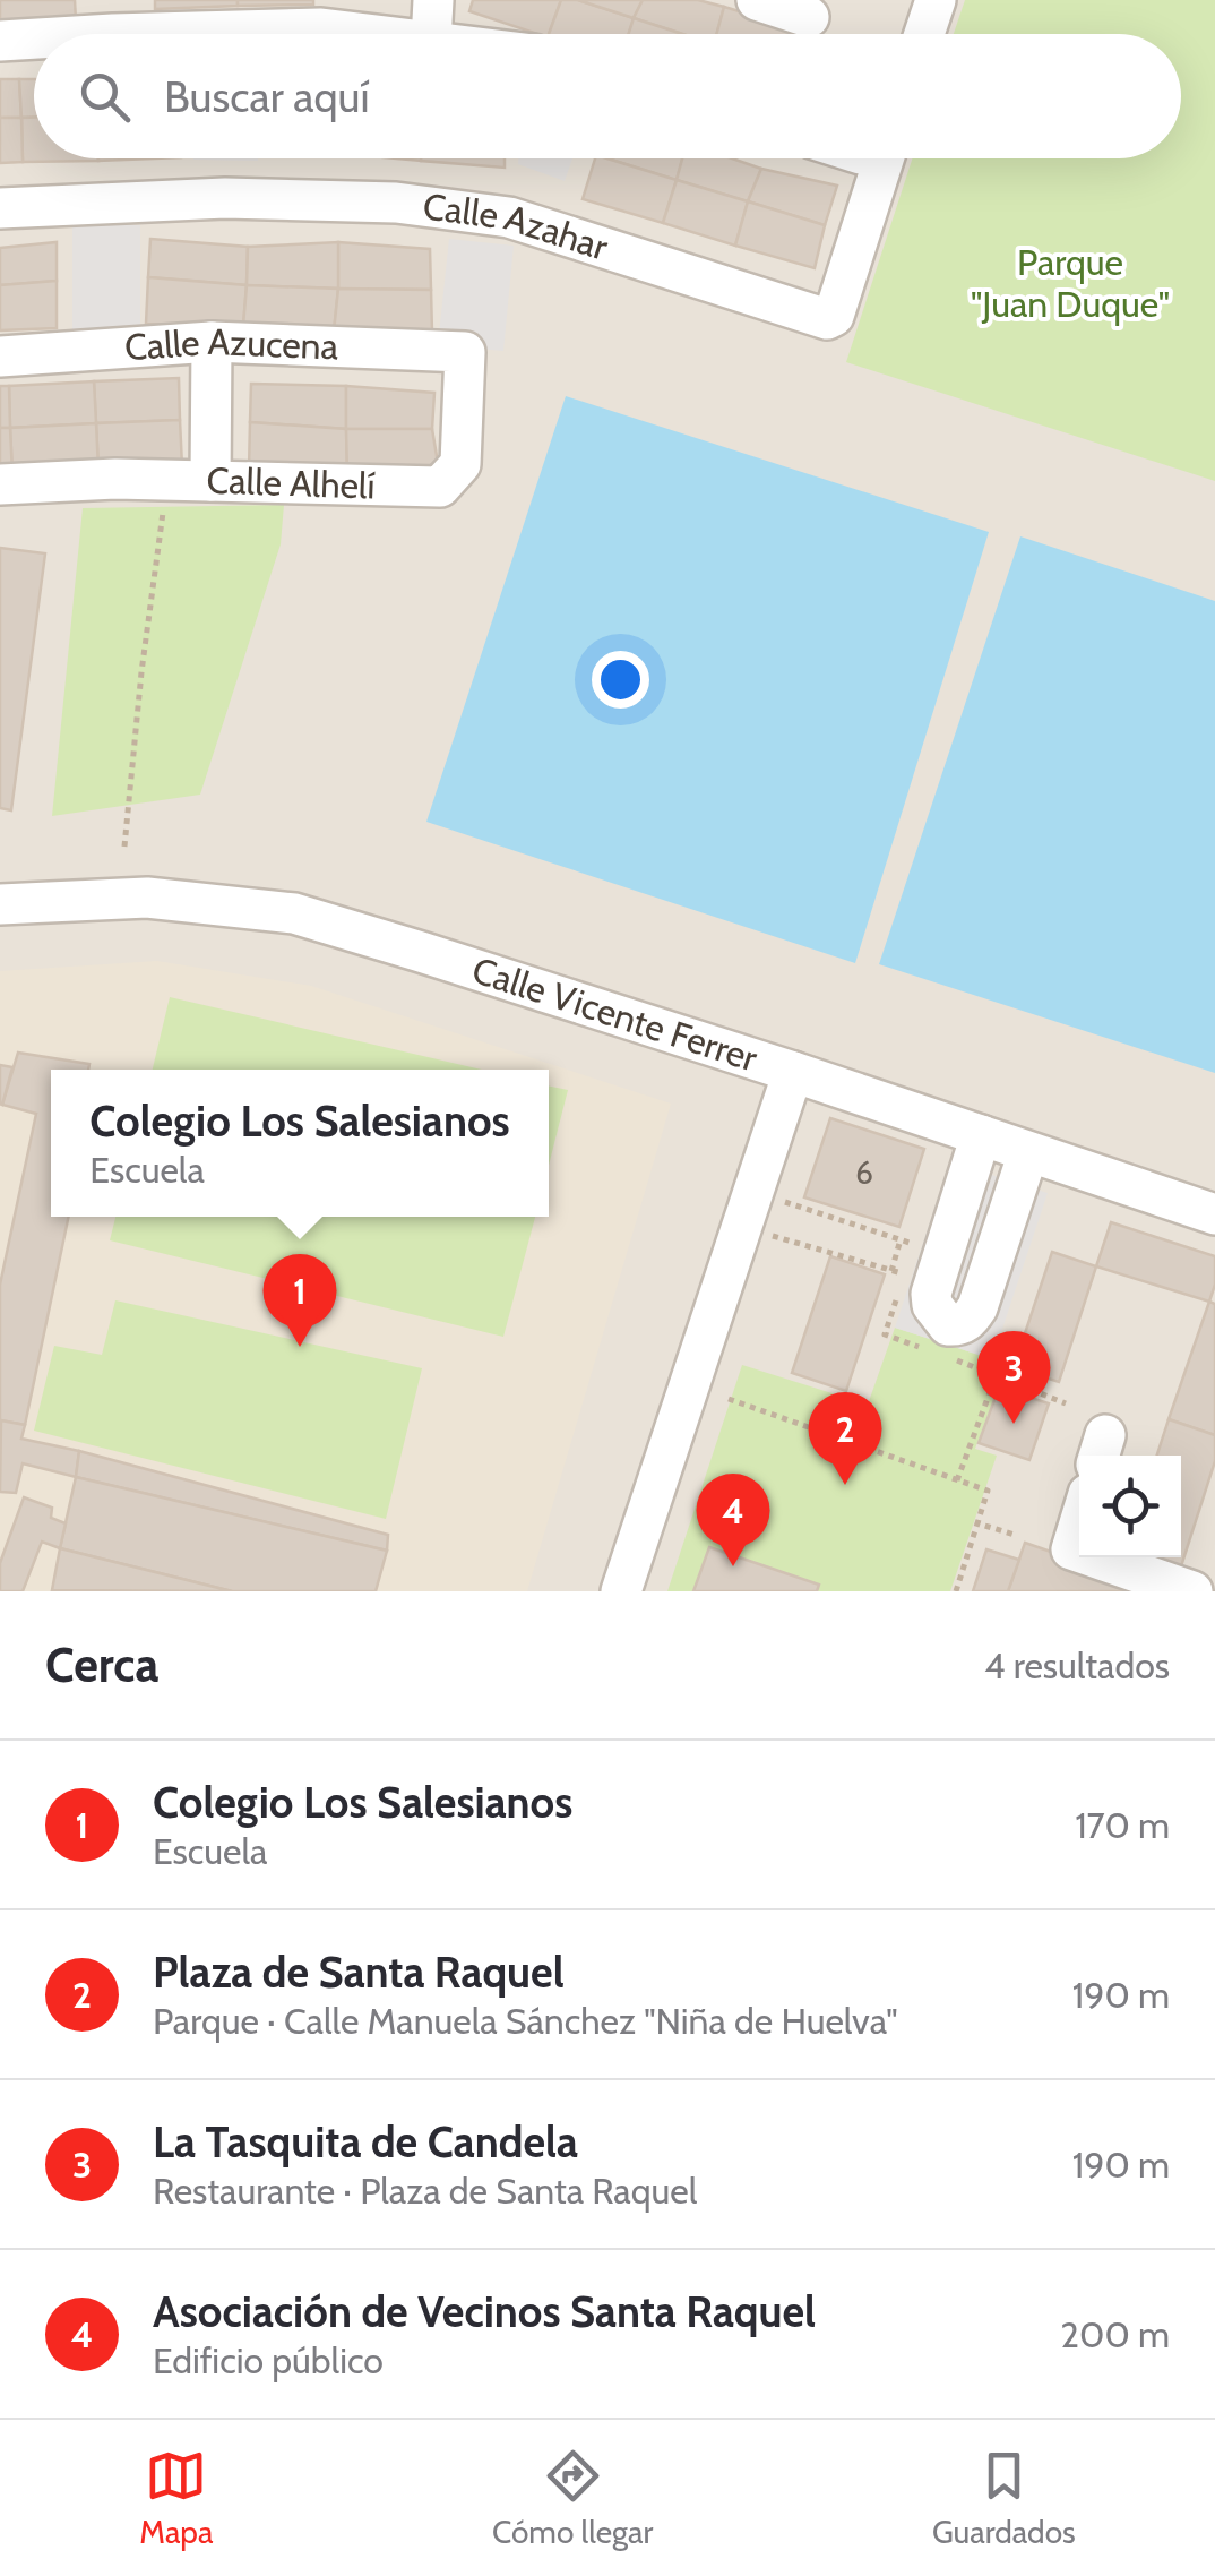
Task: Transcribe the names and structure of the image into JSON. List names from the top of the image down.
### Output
{
  "streets": {
    "street": [
      "Calle Azahar",
      "Calle Azucena",
      "Calle Alhelí",
      "Calle Vicente Ferrer"
    ]
  },
  "crossings": [
    ["Calle Azucena", "Calle Alhelí"]
  ],
  "parks": ["Parque \"Juan Duque\""],
  "house_numbers": ["6"],
  "page": {
    "search": "Buscar aquí",
    "popup": ["Colegio Los Salesianos", "Escuela"],
    "pins": [
      "1",
      "3",
      "2",
      "4"
    ],
    "heading": ["Cerca", "4 resultados"],
    "list": [
      {
        "mark": "1",
        "name": "Colegio Los Salesianos",
        "note": "Escuela",
        "value": "170 m"
      },
      {
        "mark": "2",
        "name": "Plaza de Santa Raquel",
        "note": "Parque · Calle Manuela Sánchez \"Niña de Huelva\"",
        "value": "190 m"
      },
      {
        "mark": "3",
        "name": "La Tasquita de Candela",
        "note": "Restaurante · Plaza de Santa Raquel",
        "value": "190 m"
      },
      {
        "mark": "4",
        "name": "Asociación de Vecinos Santa Raquel",
        "note": "Edificio público",
        "value": "200 m"
      }
    ],
    "nav": ["Mapa", "Cómo llegar", "Guardados"]
  }
}
